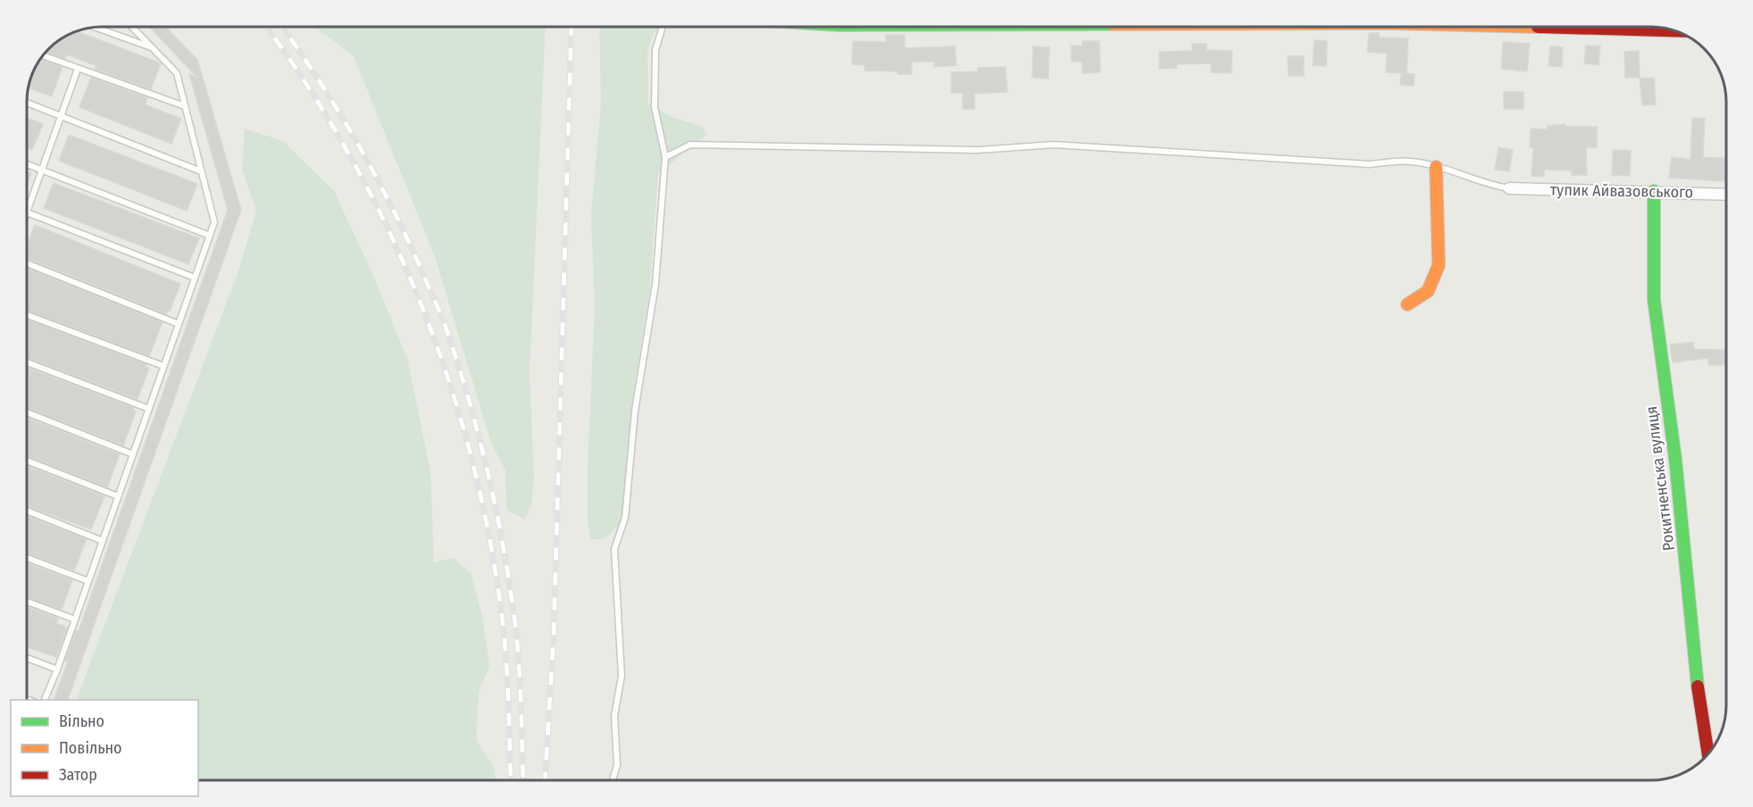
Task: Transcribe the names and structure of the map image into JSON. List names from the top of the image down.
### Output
{
  "streets": {
    "street": ["тупик Айвазовського", "Рокитненська вулиця"]
  },
  "crossings": [
    ["тупик Айвазовського", "Рокитненська вулиця"]
  ],
  "legend": ["Вільно", "Повільно", "Затор"]
}
